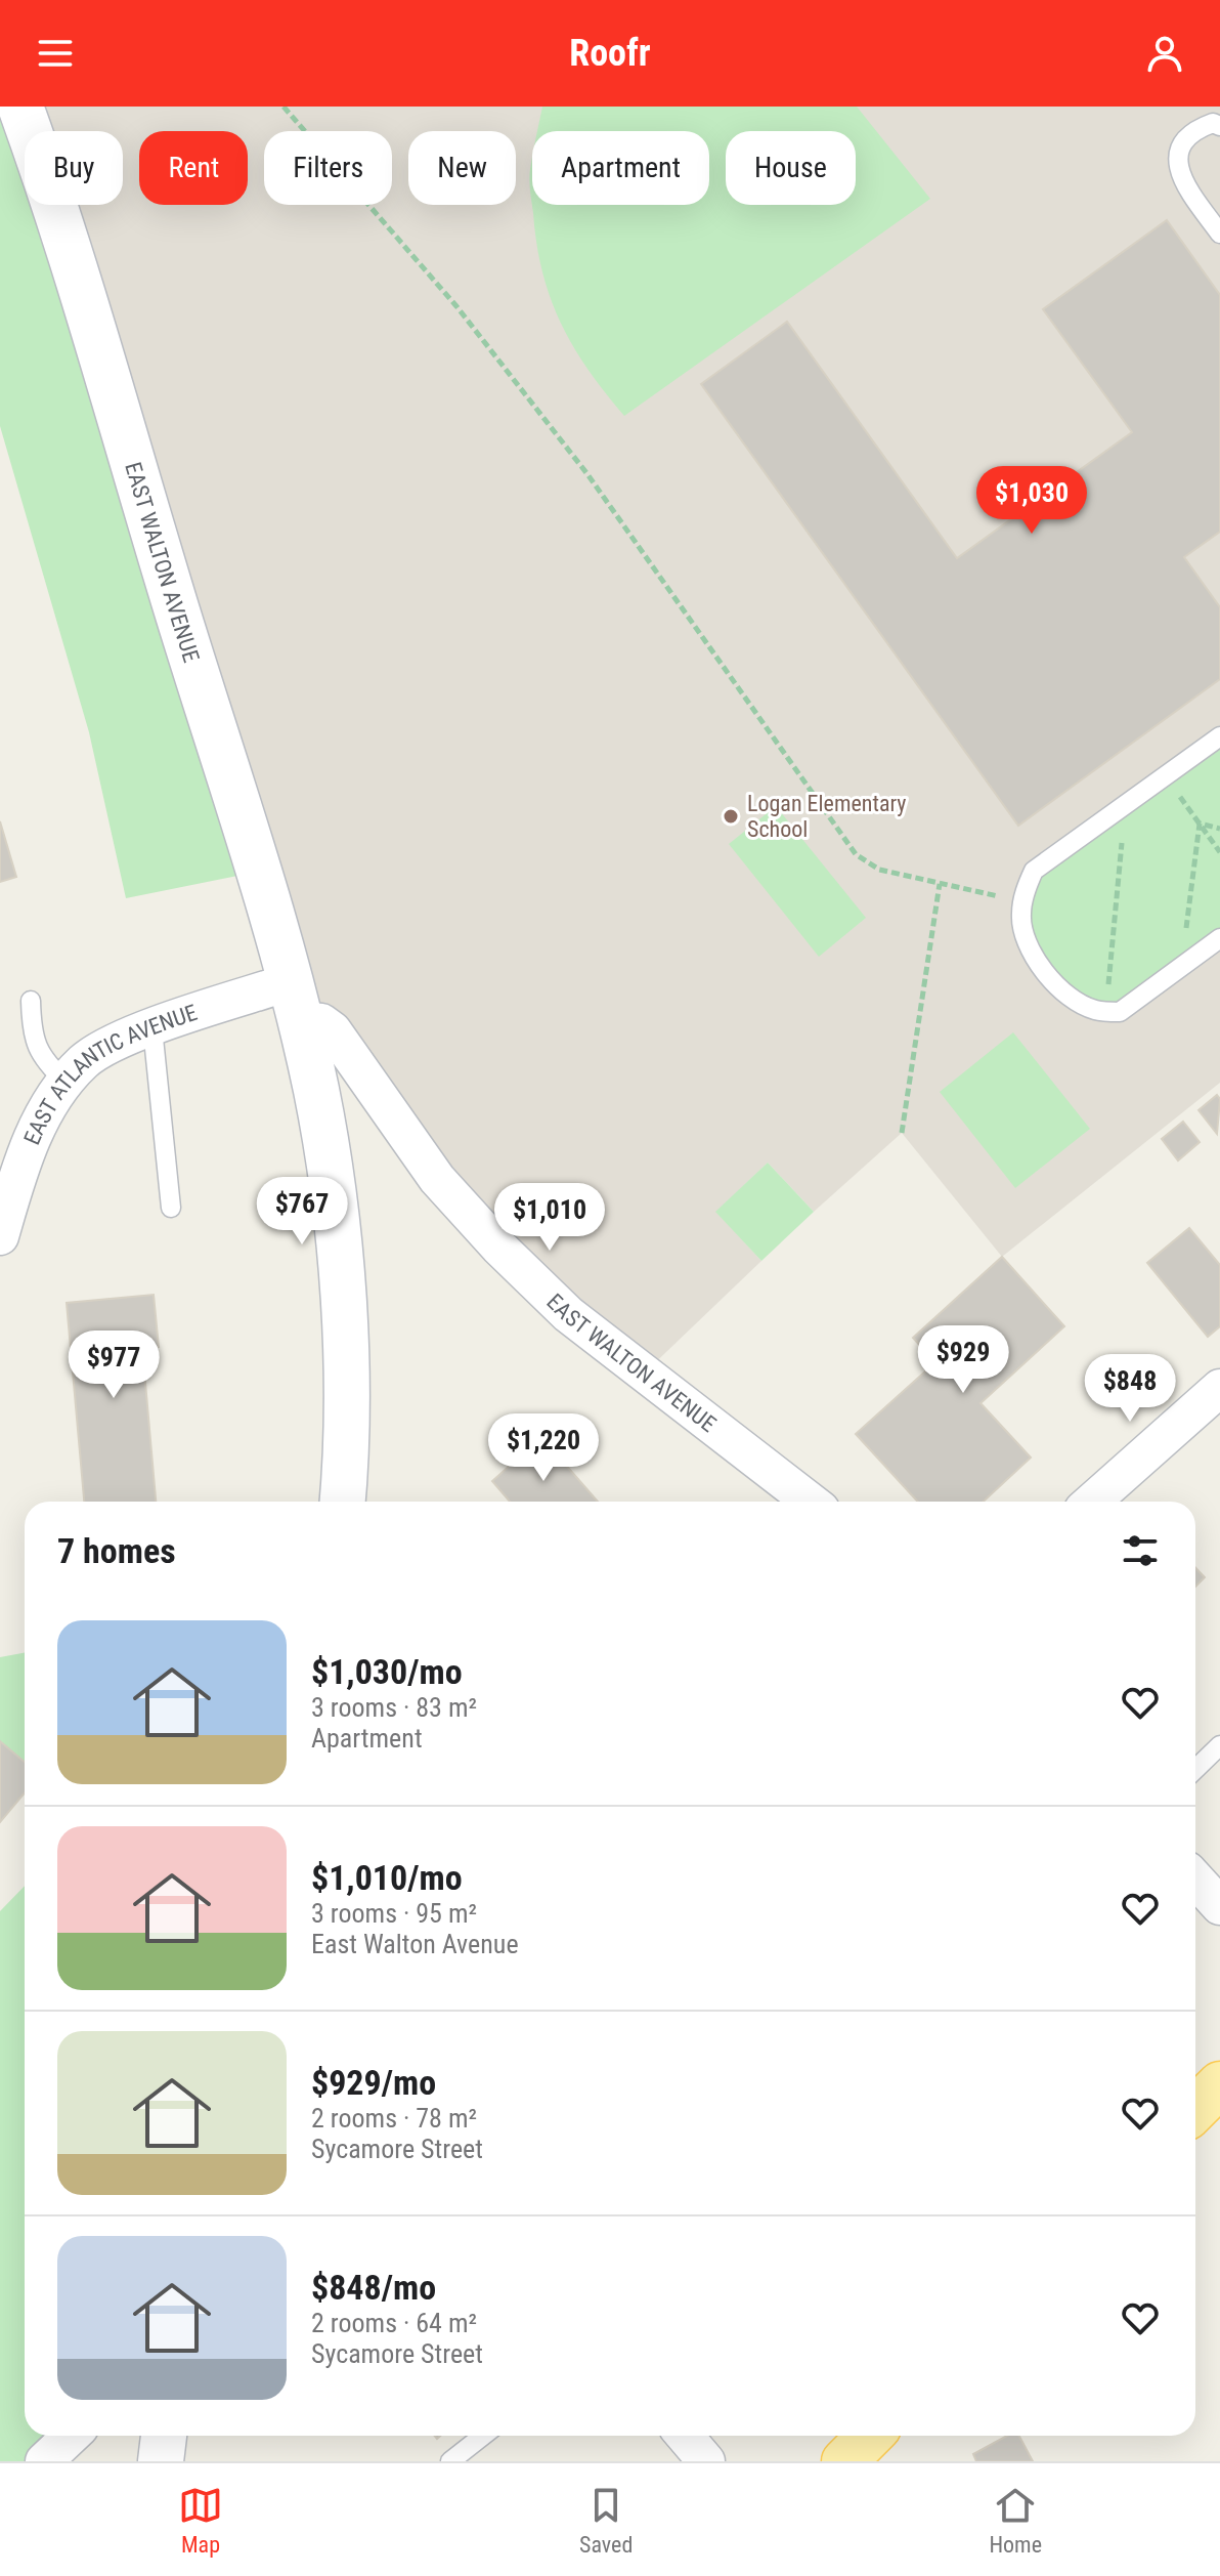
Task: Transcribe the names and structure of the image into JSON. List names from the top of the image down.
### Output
{
  "streets": {
    "main road": ["EAST WALTON AVENUE"],
    "street": ["EAST ATLANTIC AVENUE"]
  },
  "crossings": [
    ["EAST WALTON AVENUE", "EAST ATLANTIC AVENUE"]
  ],
  "places": ["Logan Elementary School"],
  "page": {
    "header": "Roofr",
    "chip": [
      "Buy",
      "Rent",
      "Filters",
      "New",
      "Apartment",
      "House"
    ],
    "price": [
      "$1,030",
      "$767",
      "$1,010",
      "$929",
      "$977",
      "$848",
      "$1,220"
    ],
    "heading": "7 homes",
    "list": [
      {
        "name": "$1,030/mo",
        "note": "3 rooms · 83 m² · Apartment"
      },
      {
        "name": "$1,010/mo",
        "note": "3 rooms · 95 m² · East Walton Avenue"
      },
      {
        "name": "$929/mo",
        "note": "2 rooms · 78 m² · Sycamore Street"
      },
      {
        "name": "$848/mo",
        "note": "2 rooms · 64 m² · Sycamore Street"
      }
    ],
    "tabs": ["Map", "Saved", "Home"]
  }
}
